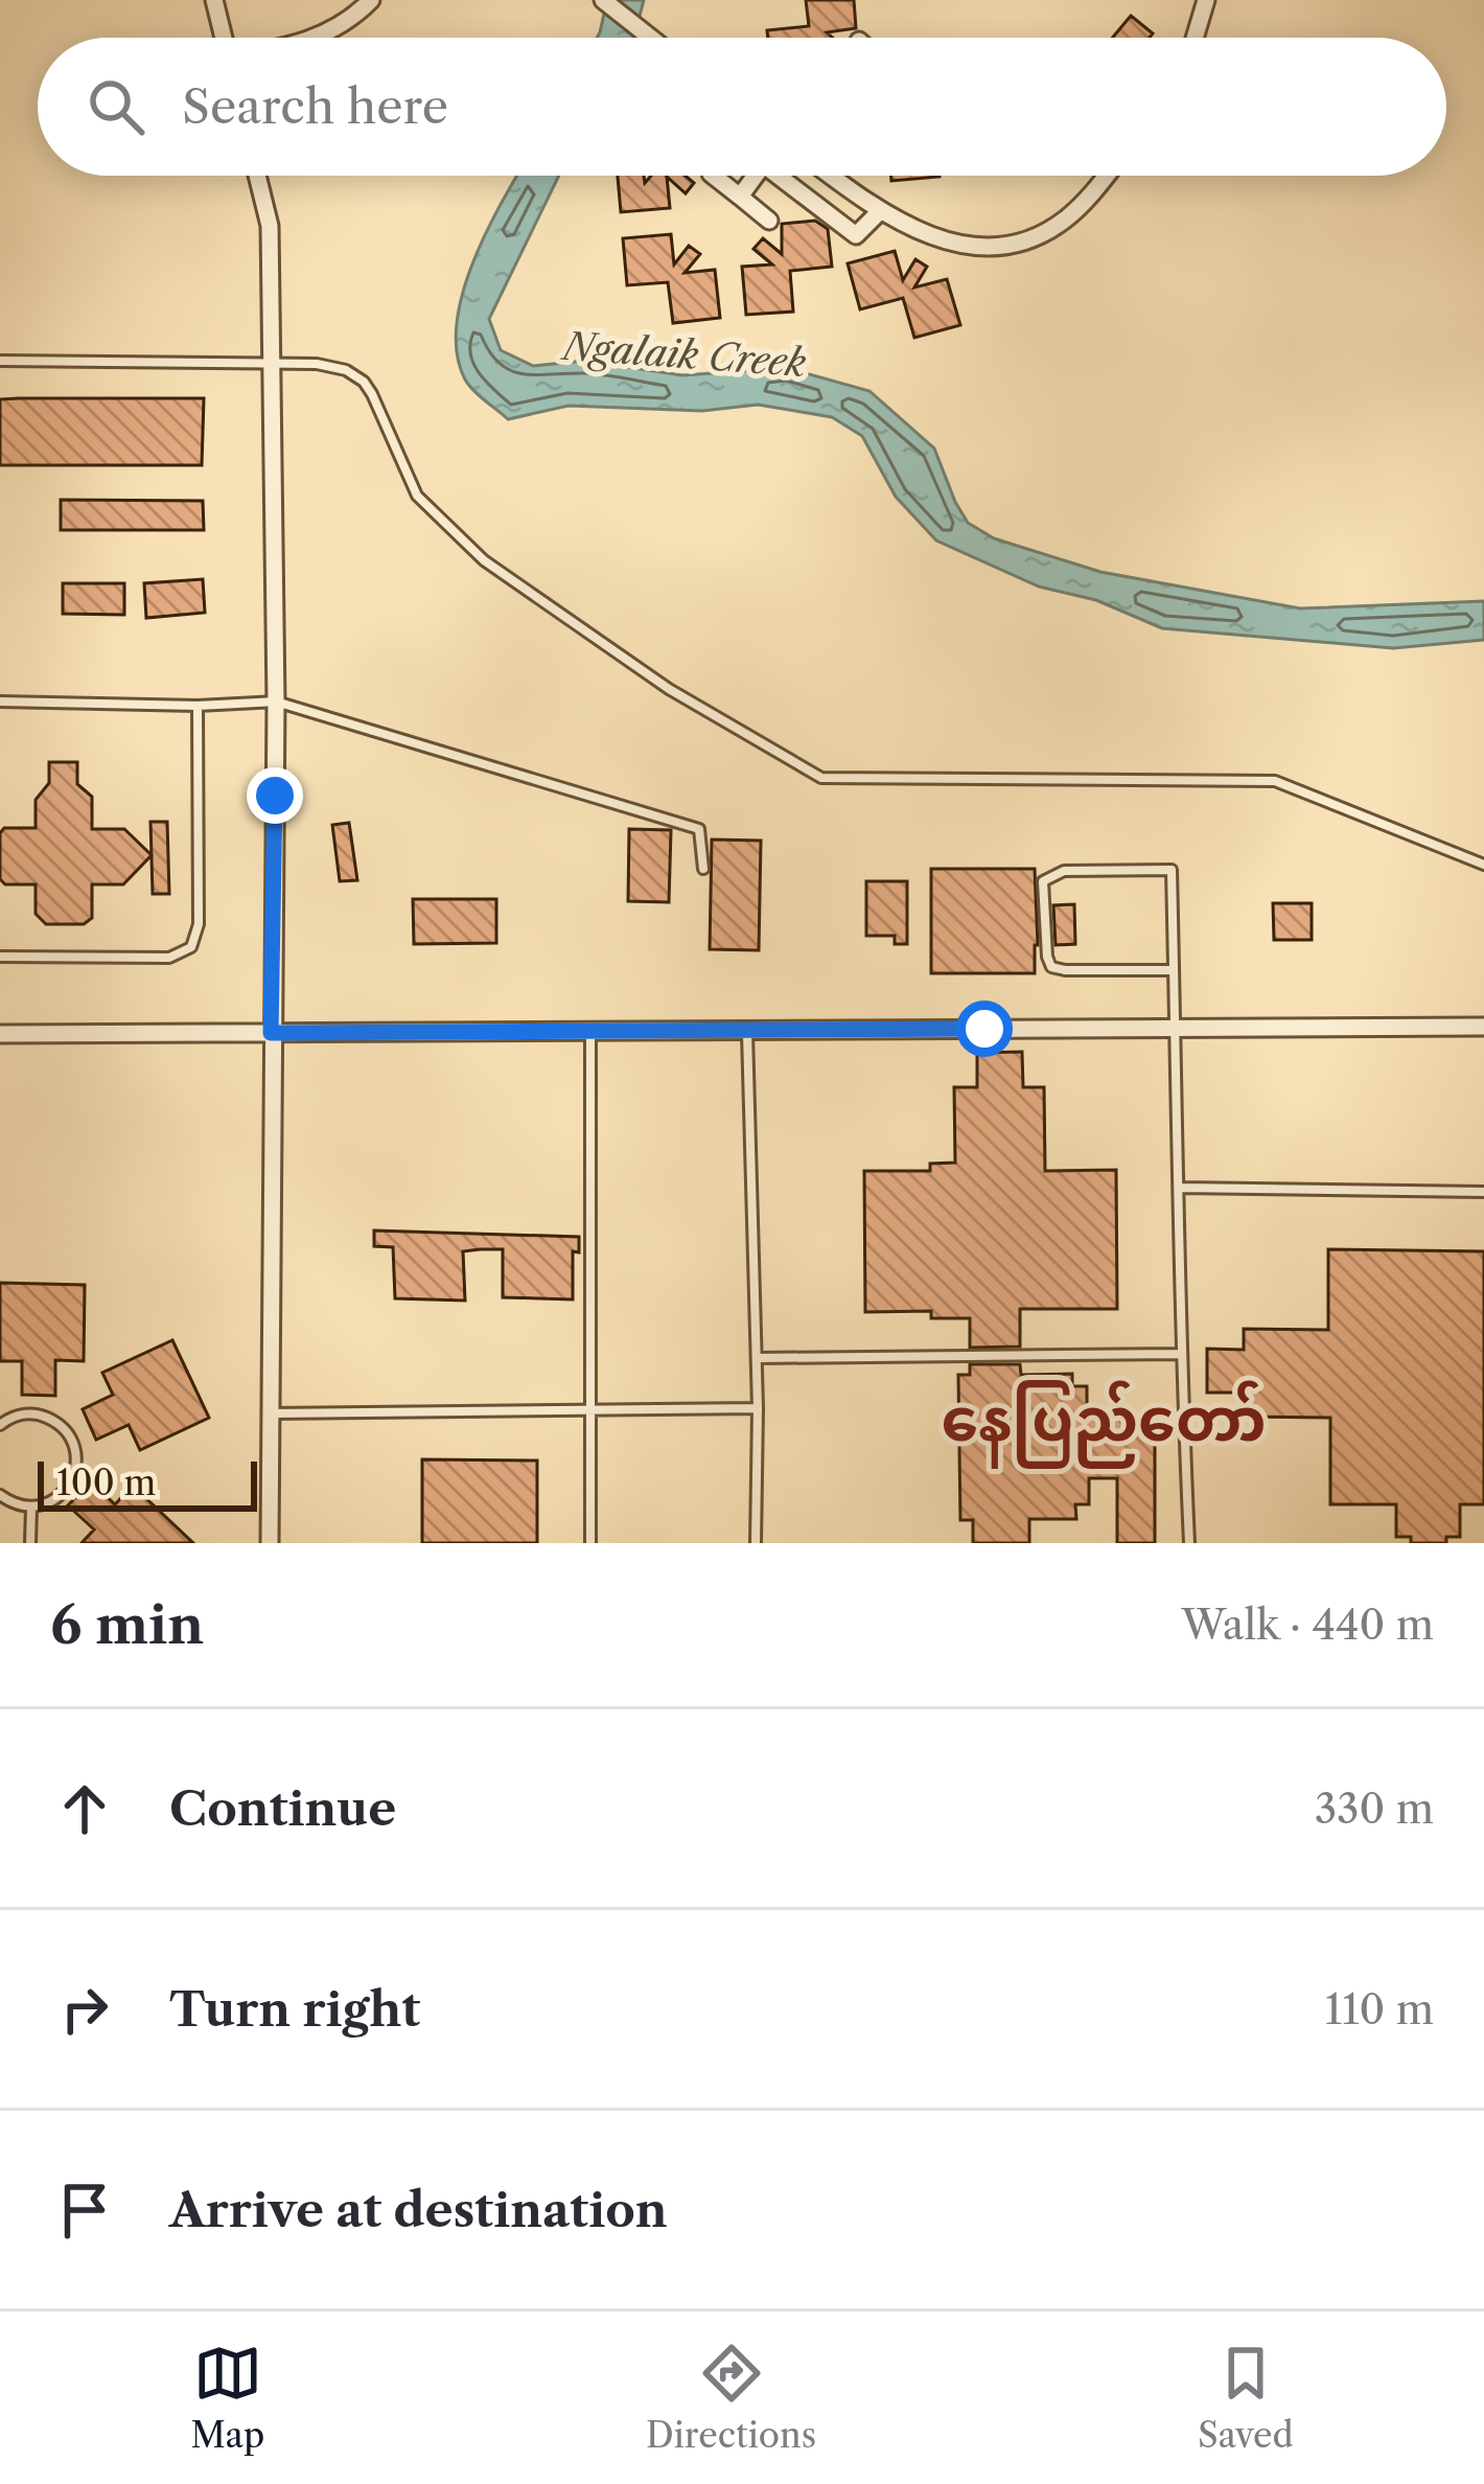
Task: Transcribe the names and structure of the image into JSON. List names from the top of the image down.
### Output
{
  "districts": ["နေပြည်တော်"],
  "water": ["Ngalaik Creek"],
  "scale_bar": "100 m",
  "page": {
    "search": "Search here",
    "scale": "100 m",
    "heading": ["6 min", "Walk · 440 m"],
    "list": [
      ["Continue", "330 m"],
      ["Turn right", "110 m"],
      "Arrive at destination"
    ],
    "nav": ["Map", "Directions", "Saved"]
  }
}
